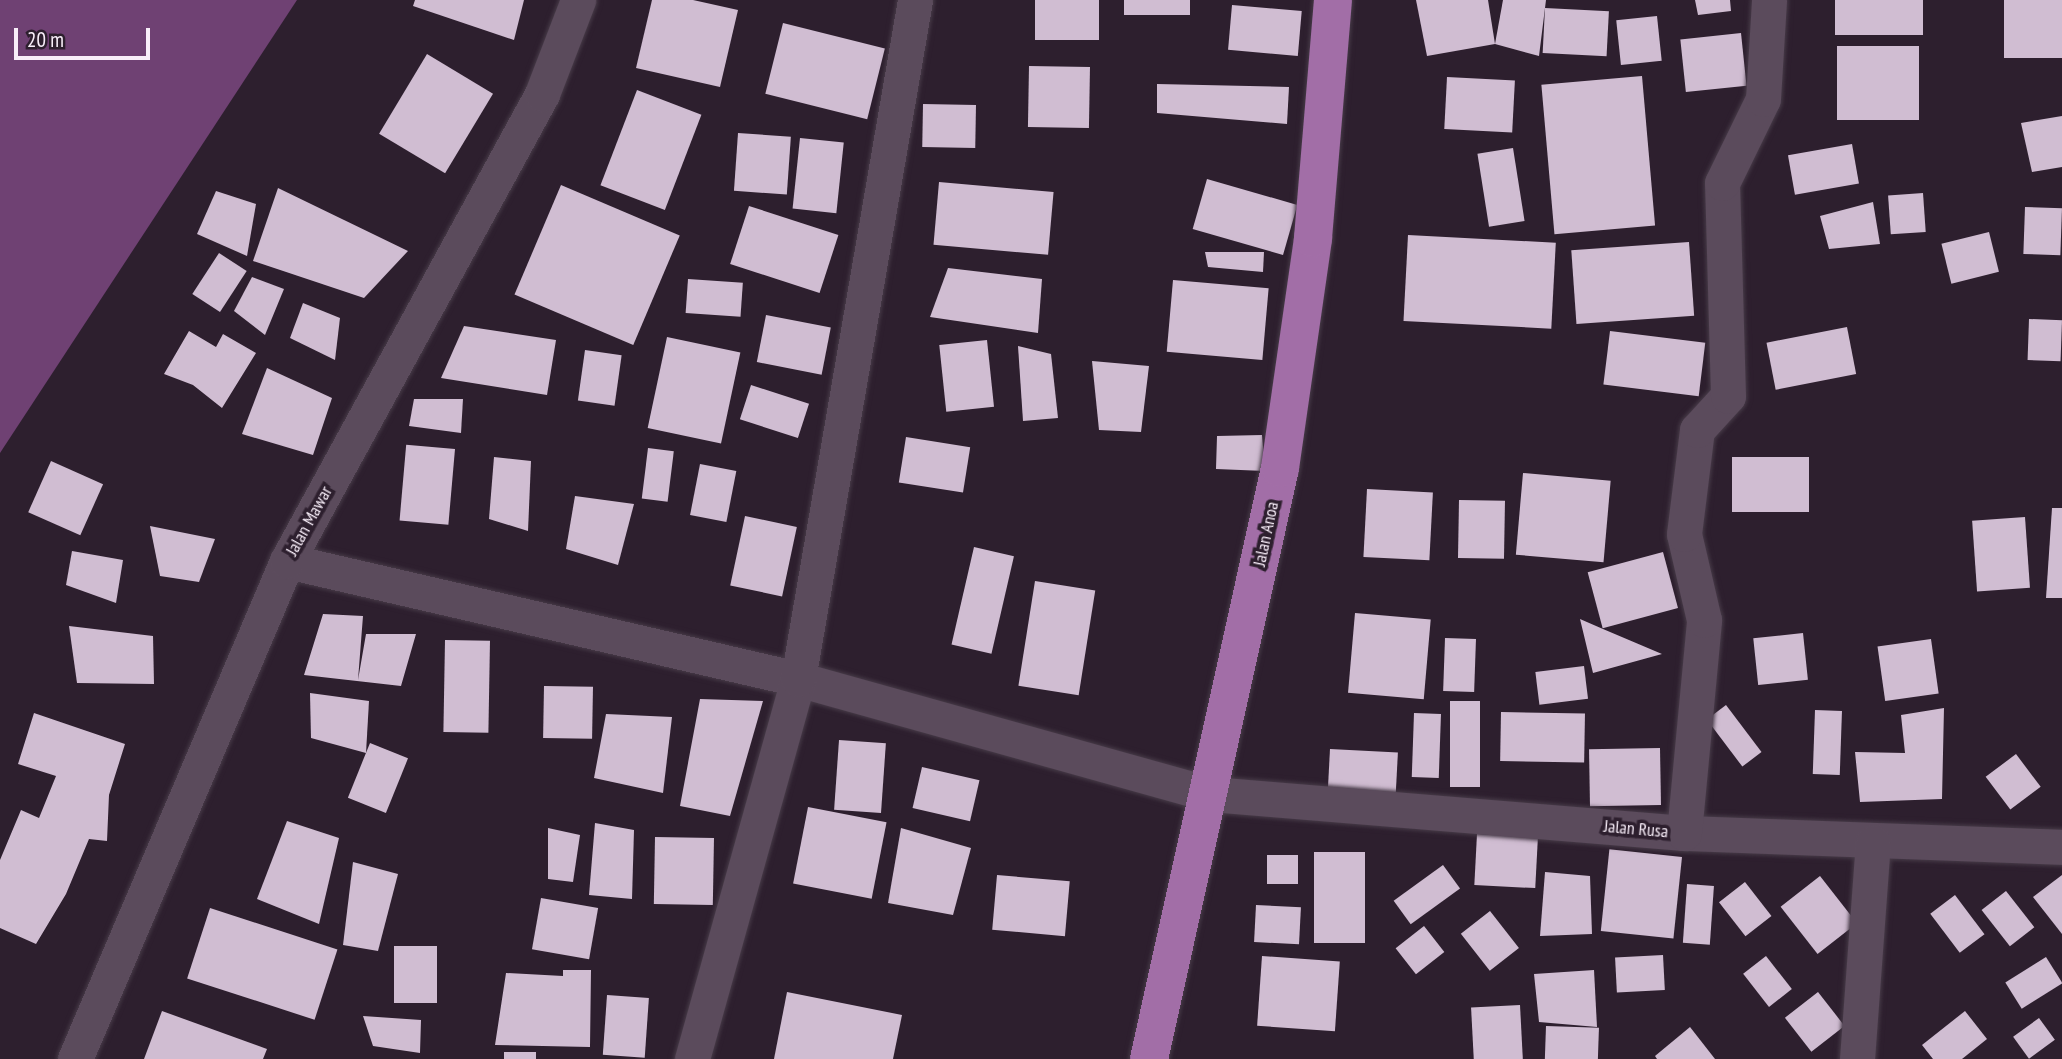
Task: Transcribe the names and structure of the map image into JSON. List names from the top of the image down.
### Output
{
  "streets": {
    "highway": ["Jalan Anoa"],
    "street": ["Jalan Mawar", "Jalan Rusa"]
  },
  "crossings": [
    ["Jalan Mawar", "Jalan Rusa"],
    ["Jalan Anoa", "Jalan Rusa"]
  ],
  "scale_bar": "20 m"
}
